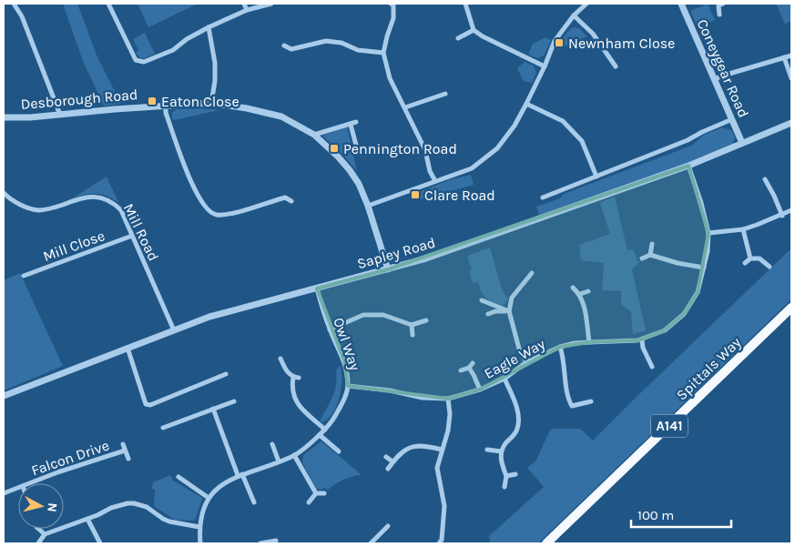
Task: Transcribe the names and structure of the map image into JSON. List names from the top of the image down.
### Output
{
  "streets": {
    "highway": ["Spittals Way", "A141"],
    "street": [
      "Coneygear Road",
      "Desborough Road",
      "Mill Road",
      "Mill Close",
      "Sapley Road",
      "Owl Way",
      "Eagle Way",
      "Falcon Drive"
    ]
  },
  "crossings": [
    ["Coneygear Road", "Sapley Road"],
    ["Desborough Road", "Sapley Road"],
    ["Mill Road", "Mill Close"],
    ["Mill Road", "Sapley Road"],
    ["Sapley Road", "Owl Way"],
    ["Sapley Road", "Eagle Way"],
    ["Owl Way", "Eagle Way"]
  ],
  "places": {
    "transit": [
      "Newnham Close",
      "Eaton Close",
      "Pennington Road",
      "Clare Road"
    ]
  },
  "scale_bar": "100 m",
  "north": "right"
}
